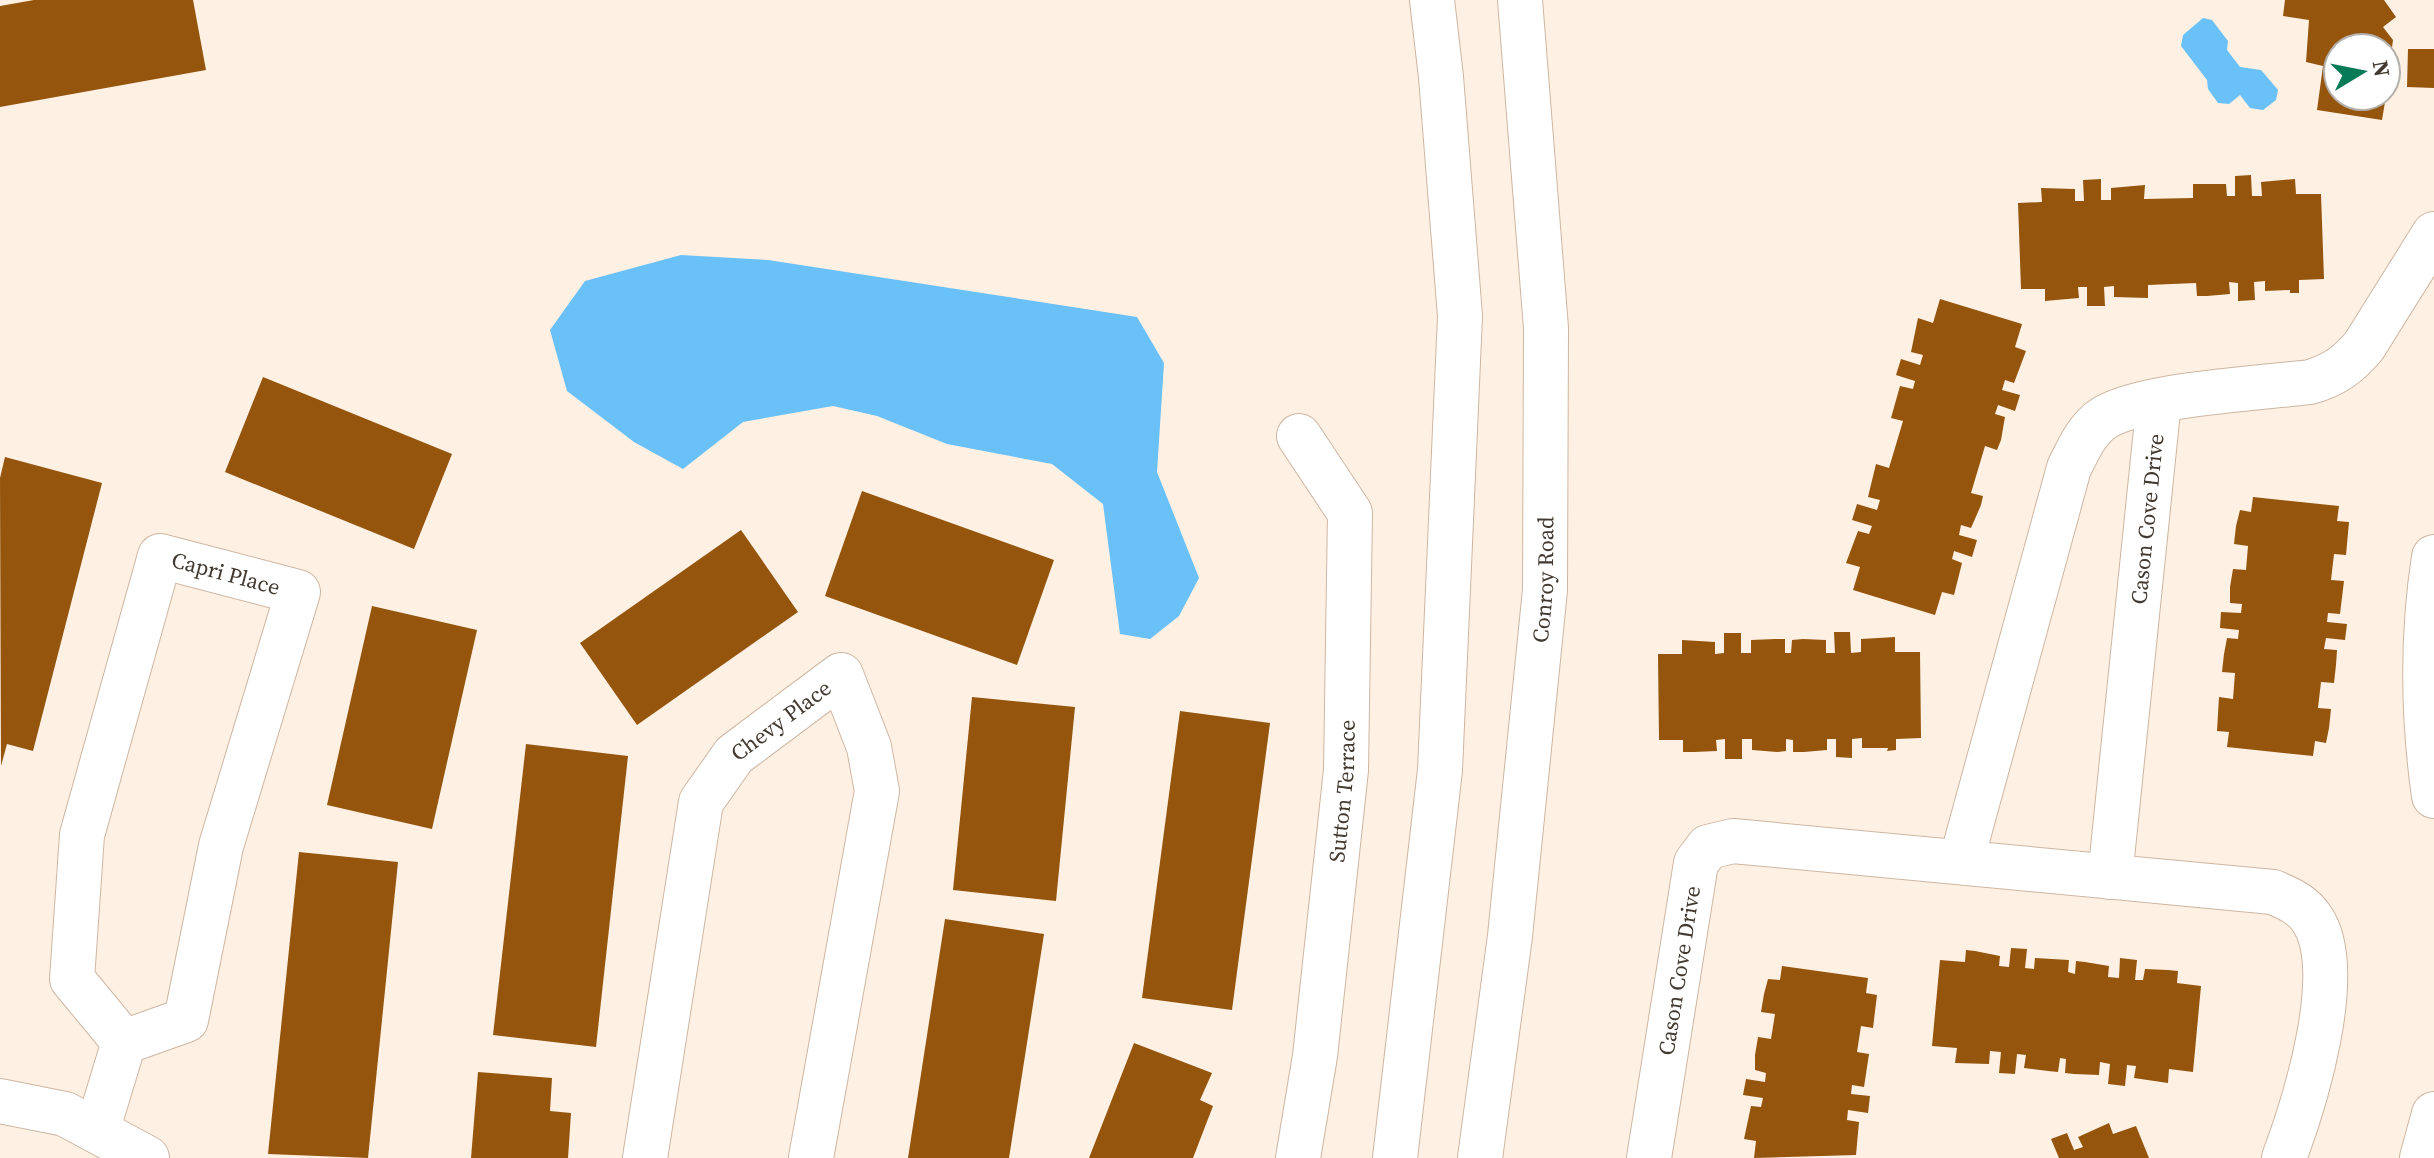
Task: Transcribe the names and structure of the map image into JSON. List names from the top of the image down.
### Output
{
  "streets": {
    "main road": [
      "Cason Cove Drive",
      "Capri Place",
      "Conroy Road",
      "Chevy Place",
      "Sutton Terrace"
    ]
  },
  "north": "right"
}
